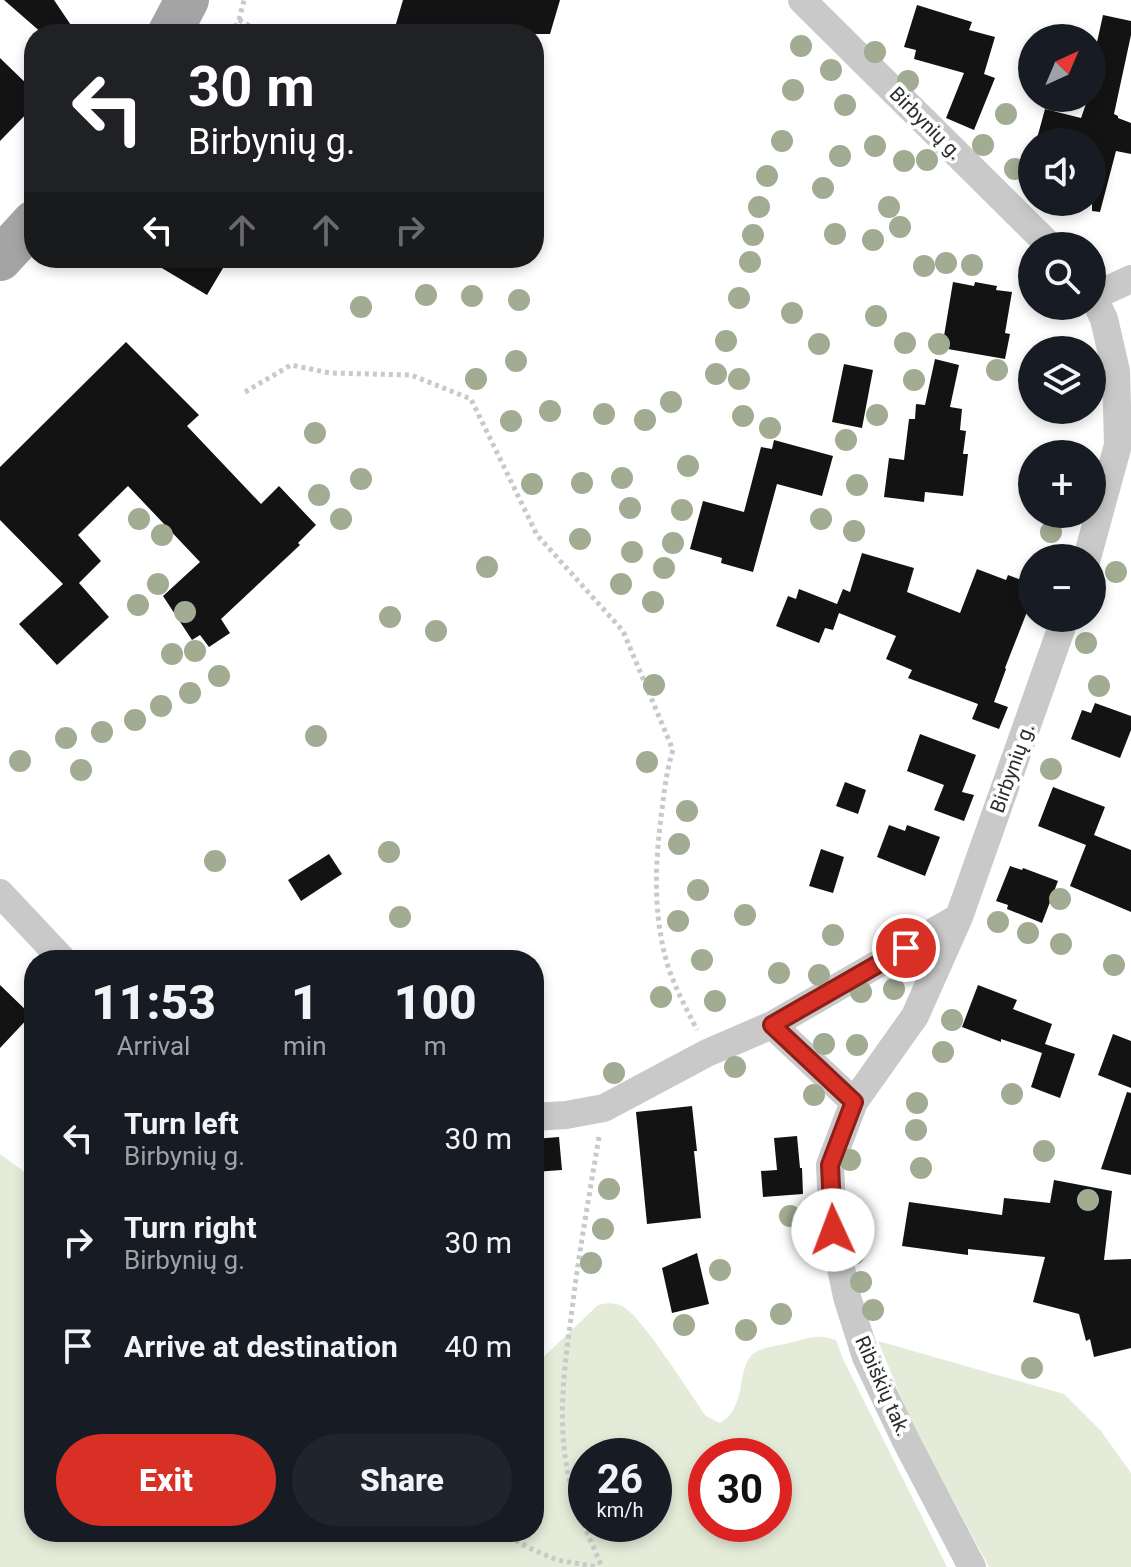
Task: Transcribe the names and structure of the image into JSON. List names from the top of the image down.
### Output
{
  "streets": {
    "street": ["Birbynių g.", "Ribiškių tak."]
  },
  "crossings": [
    ["Birbynių g.", "Ribiškių tak."]
  ],
  "north": "top right",
  "page": {
    "map_buttons": ["+", "−"],
    "turn": ["30 m", "Birbynių g."],
    "eta": [
      "11:53",
      "Arrival",
      "1",
      "min",
      "100",
      "m"
    ],
    "list": [
      {
        "name": "Turn left",
        "note": "Birbynių g.",
        "value": "30 m"
      },
      {
        "name": "Turn right",
        "note": "Birbynių g.",
        "value": "30 m"
      },
      {
        "name": "Arrive at destination",
        "value": "40 m"
      }
    ],
    "buttons": ["Exit", "Share"],
    "speed": "26 km/h",
    "limit": "30"
  }
}
